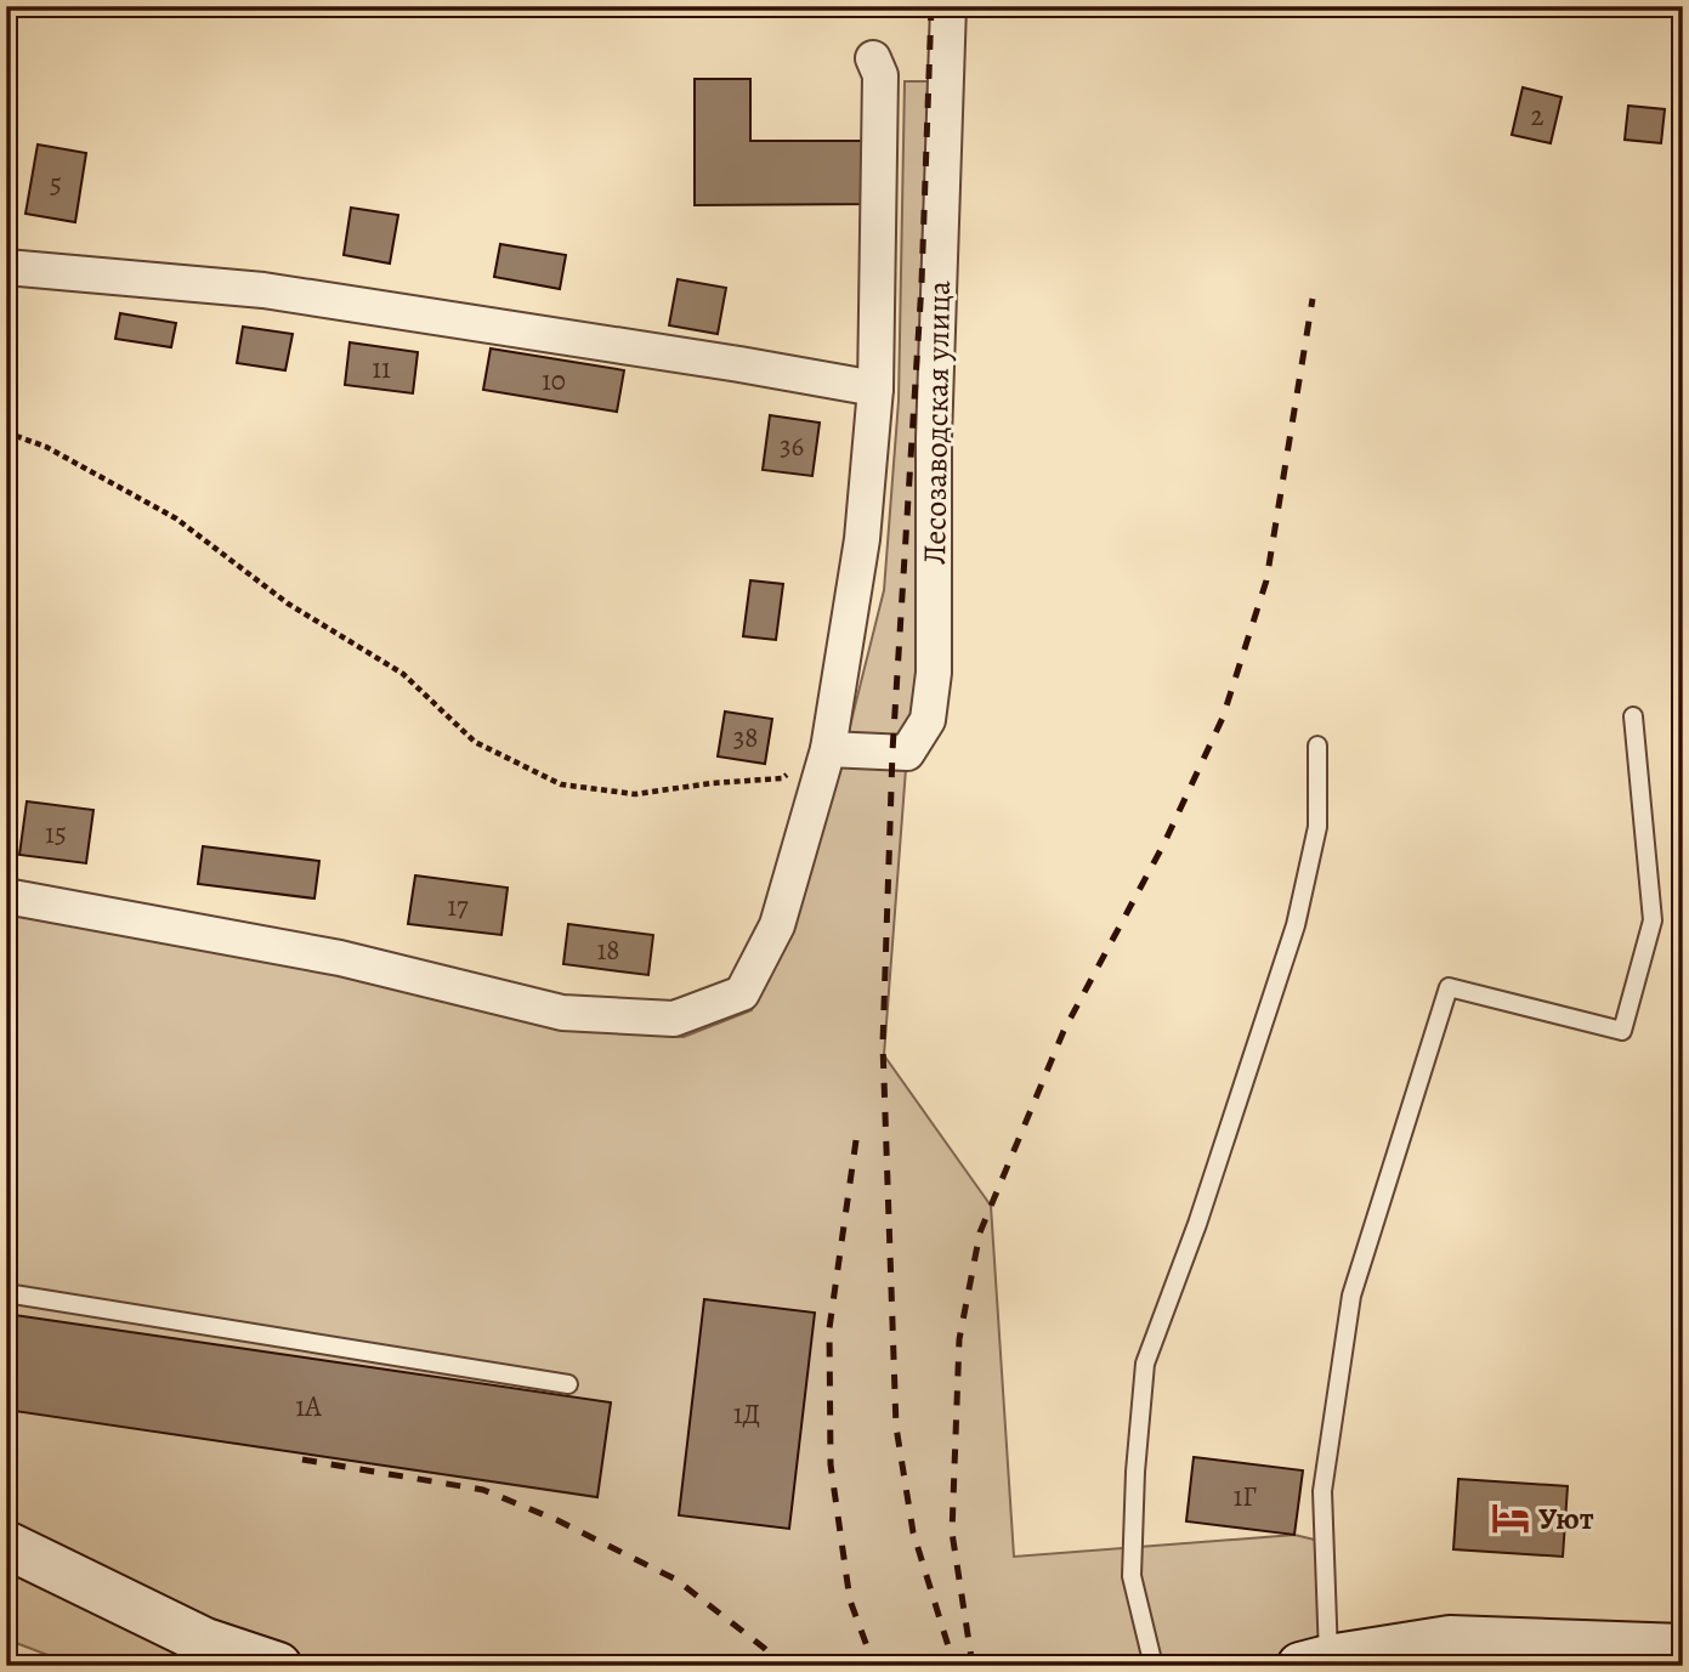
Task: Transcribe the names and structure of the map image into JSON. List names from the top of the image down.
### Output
{
  "streets": {
    "street": ["Лесозаводская улица"]
  },
  "places": {
    "hotel": ["Уют"]
  },
  "house_numbers": [
    "2",
    "5",
    "11",
    "10",
    "36",
    "38",
    "15",
    "17",
    "18",
    "1А",
    "1Д",
    "1Г"
  ]
}
